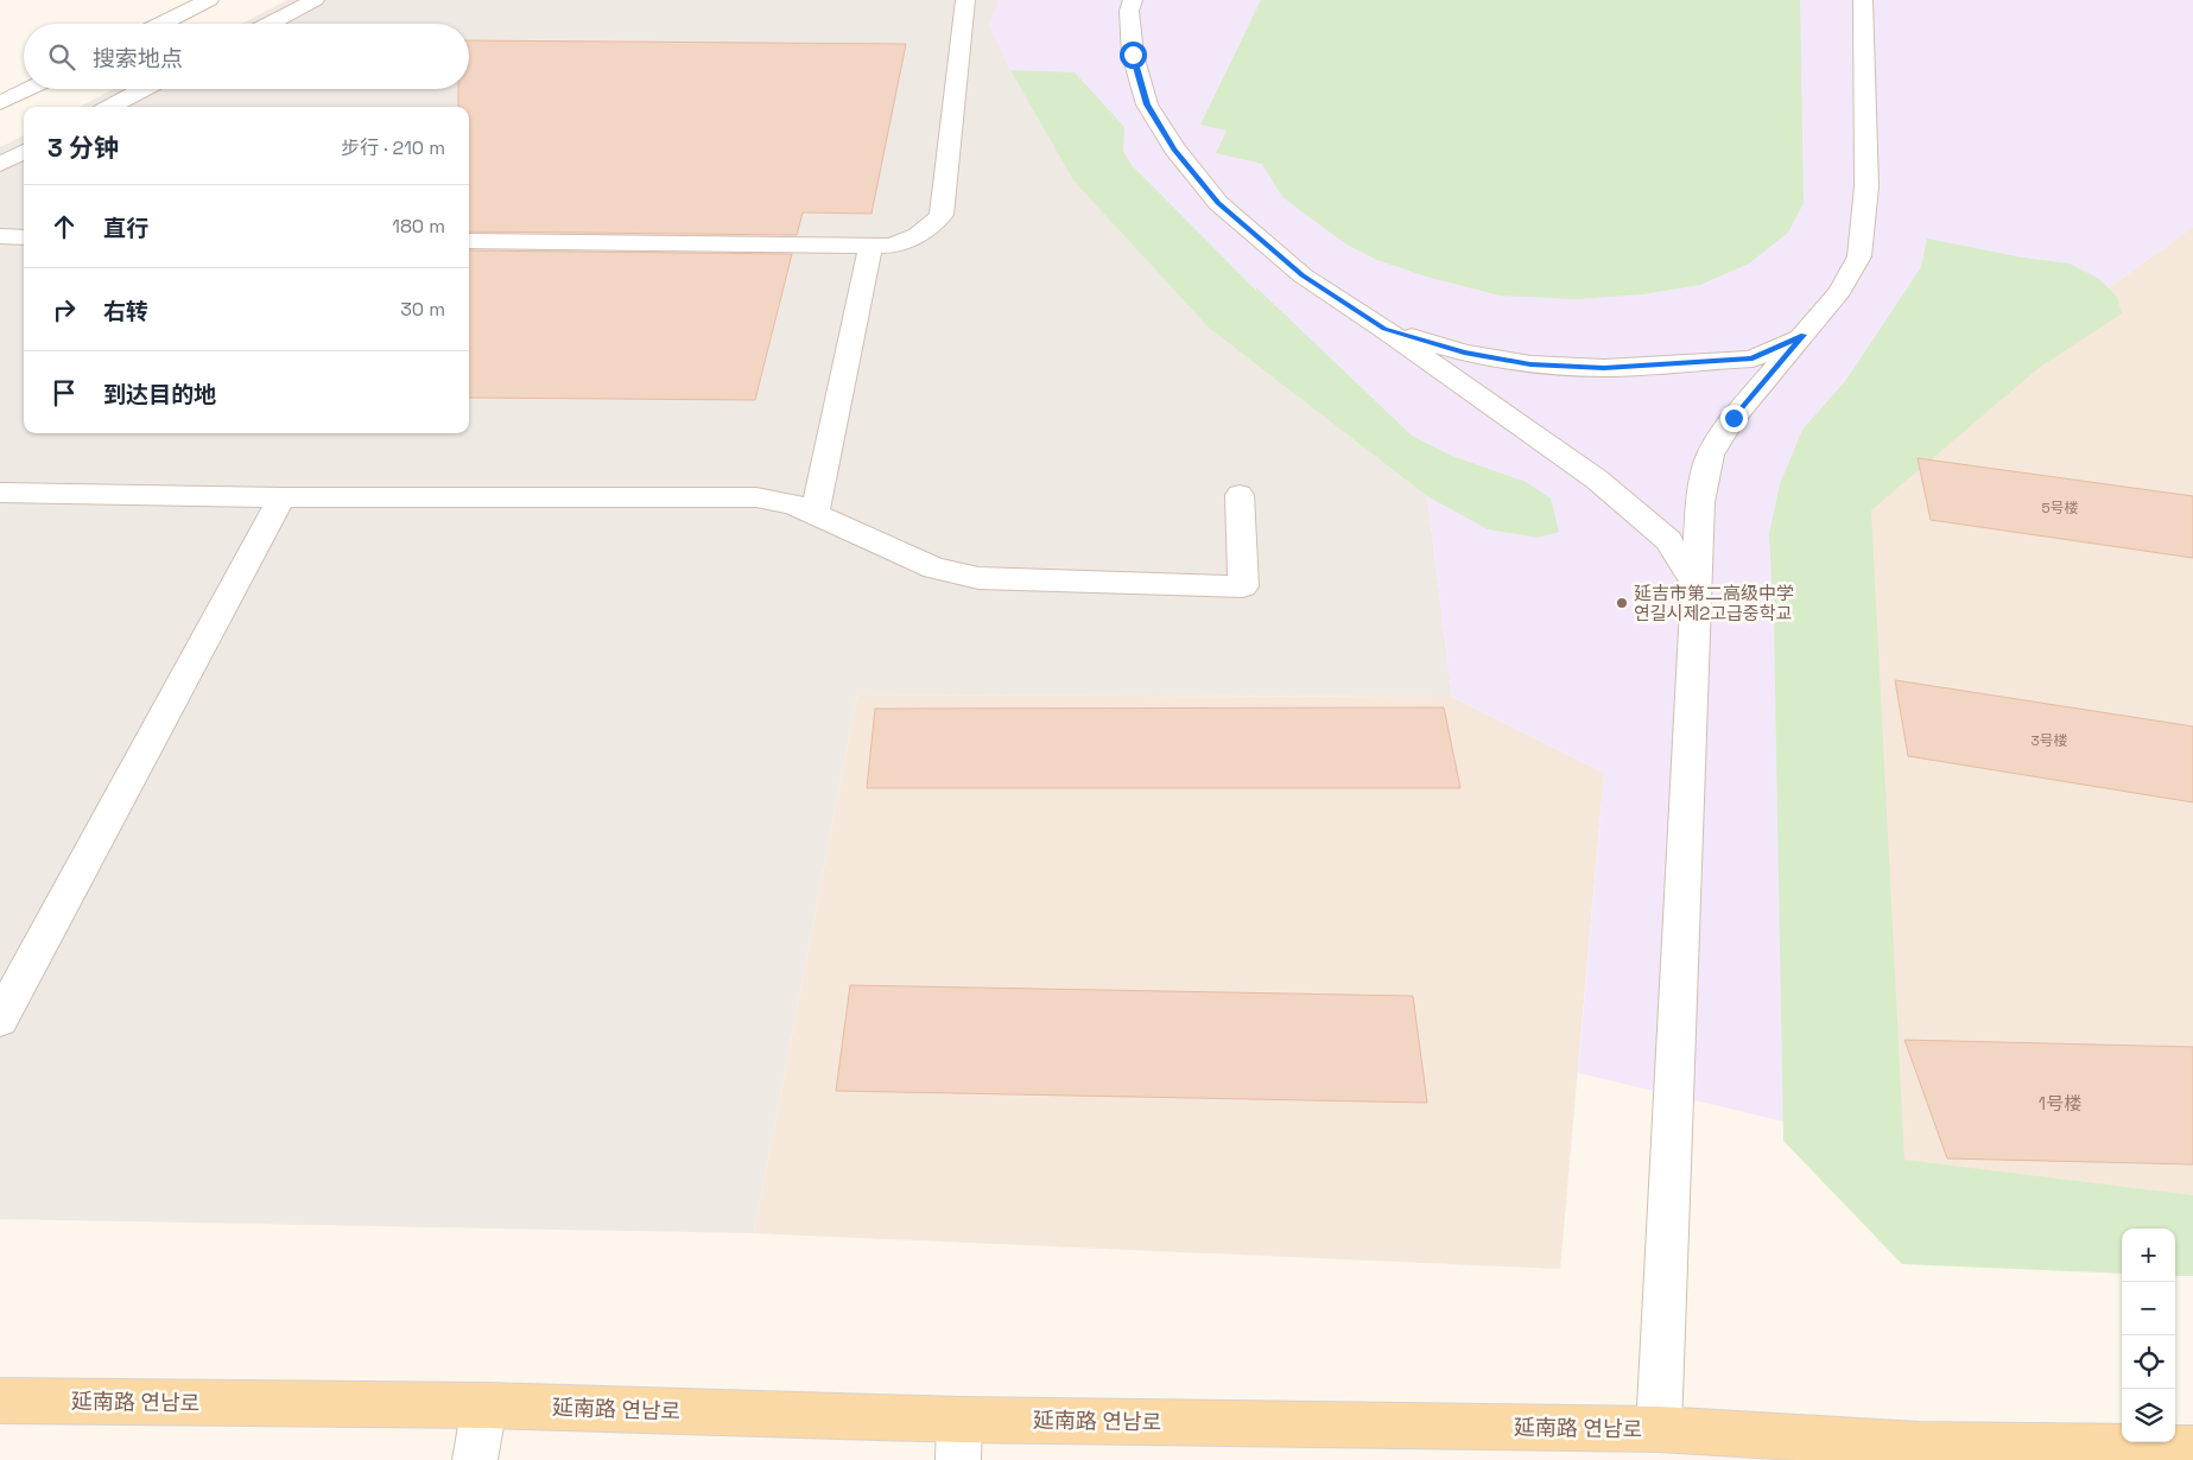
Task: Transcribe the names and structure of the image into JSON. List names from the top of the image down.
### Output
{
  "streets": {
    "main road": ["延南路 연남로"]
  },
  "places": ["延吉市第二高级中学 연길시제2고급중학교"],
  "house_numbers": ["5号楼", "3号楼", "1号楼"],
  "page": {
    "search": "搜索地点",
    "heading": ["3 分钟", "步行 · 210 m"],
    "list": [
      ["直行", "180 m"],
      ["右转", "30 m"],
      "到达目的地"
    ],
    "map_buttons": ["+", "−"]
  }
}
